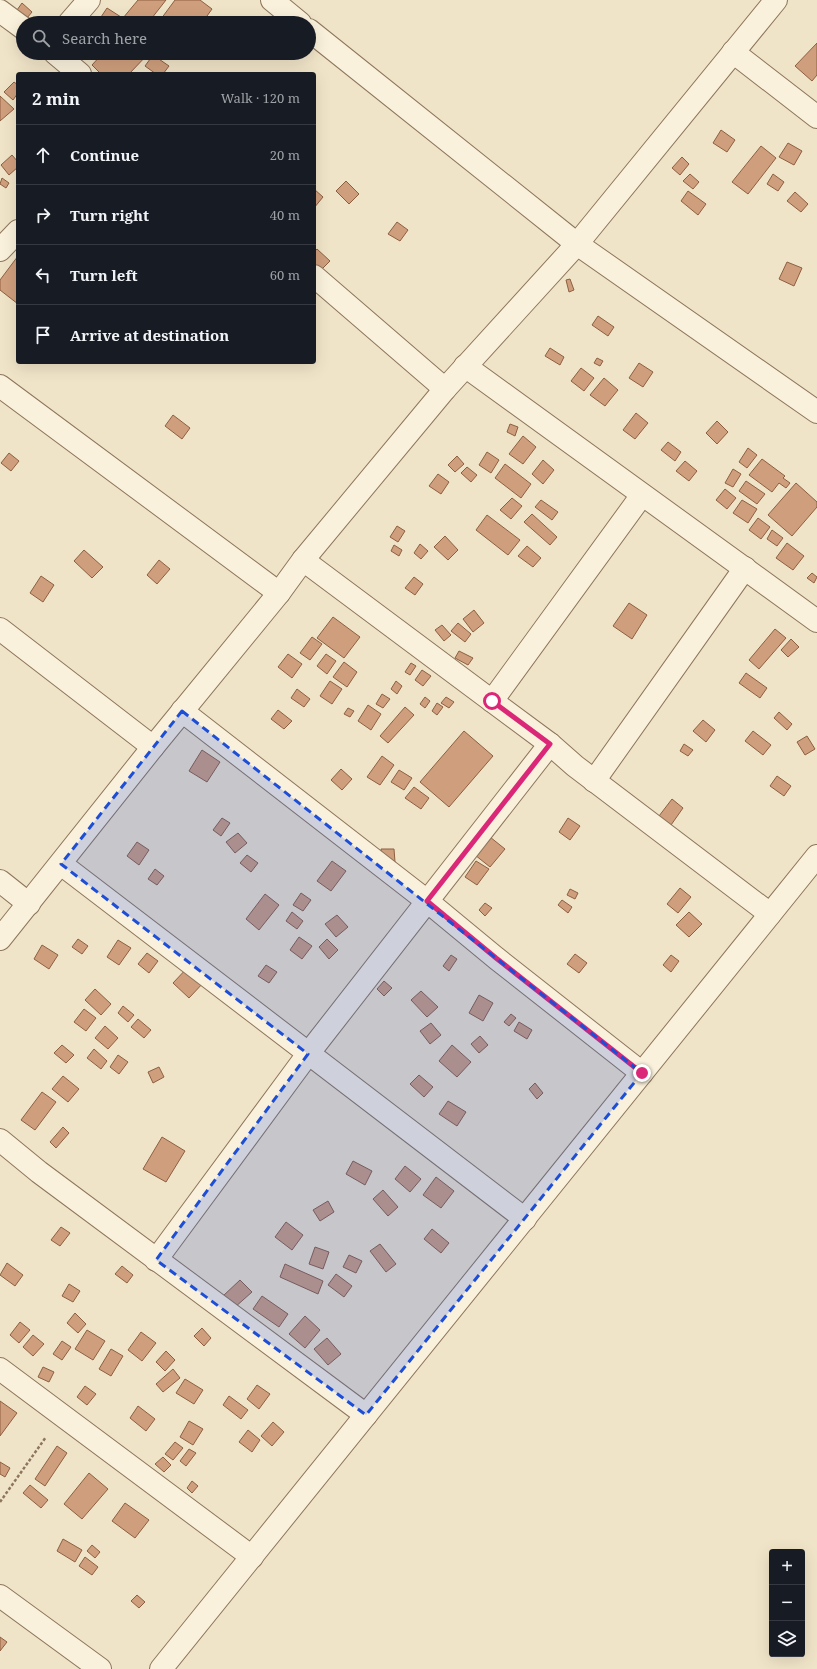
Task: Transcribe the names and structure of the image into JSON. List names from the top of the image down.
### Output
{
  "page": {
    "search": "Search here",
    "heading": ["2 min", "Walk · 120 m"],
    "list": [
      ["Continue", "20 m"],
      ["Turn right", "40 m"],
      ["Turn left", "60 m"],
      "Arrive at destination"
    ],
    "map_buttons": ["+", "−"]
  }
}
